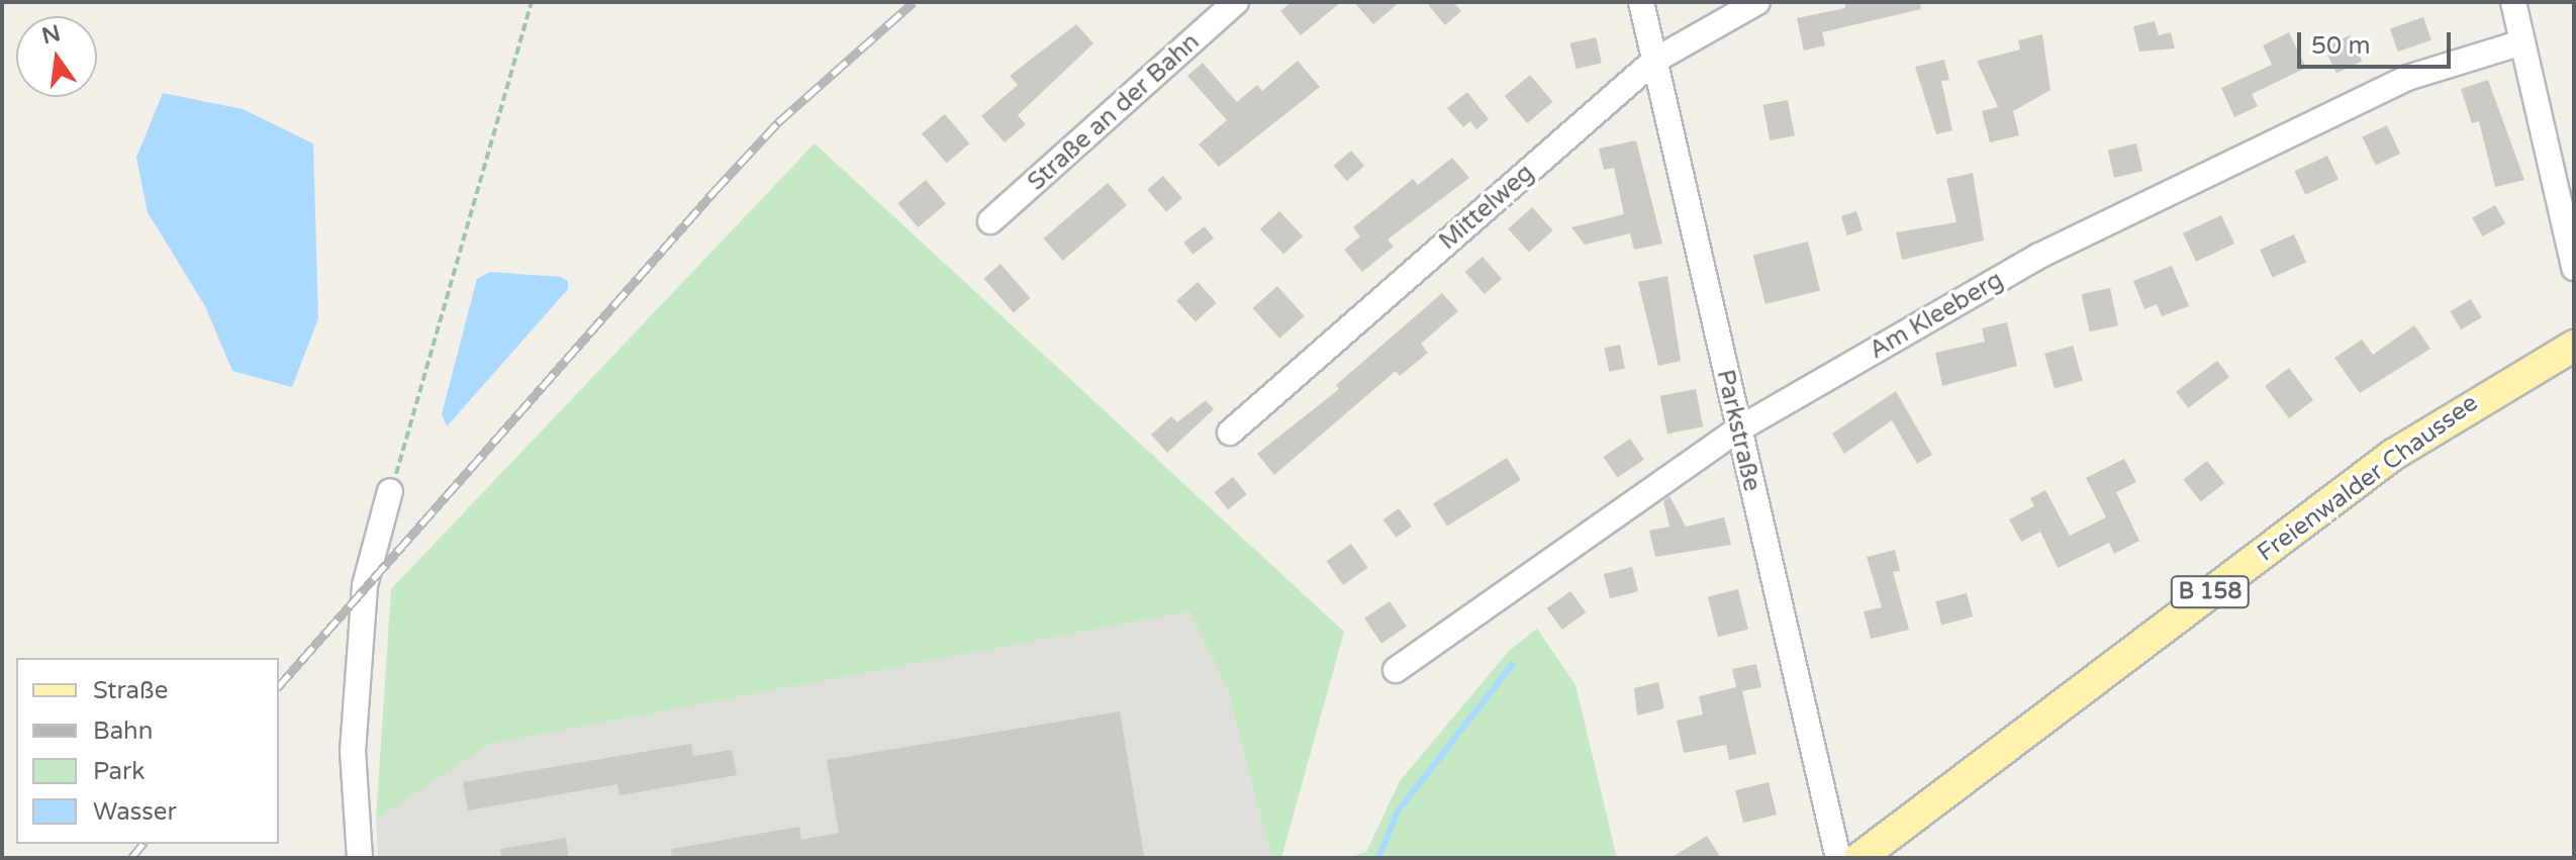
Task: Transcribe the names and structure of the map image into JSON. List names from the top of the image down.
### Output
{
  "streets": {
    "main road": ["Freienwalder Chaussee", "B 158"],
    "street": [
      "Straße an der Bahn",
      "Mittelweg",
      "Am Kleeberg",
      "Parkstraße"
    ]
  },
  "crossings": [
    ["Mittelweg", "Parkstraße"],
    ["Am Kleeberg", "Parkstraße"]
  ],
  "legend": [
    "Straße",
    "Bahn",
    "Park",
    "Wasser"
  ],
  "scale_bar": "50 m",
  "north": "top"
}
